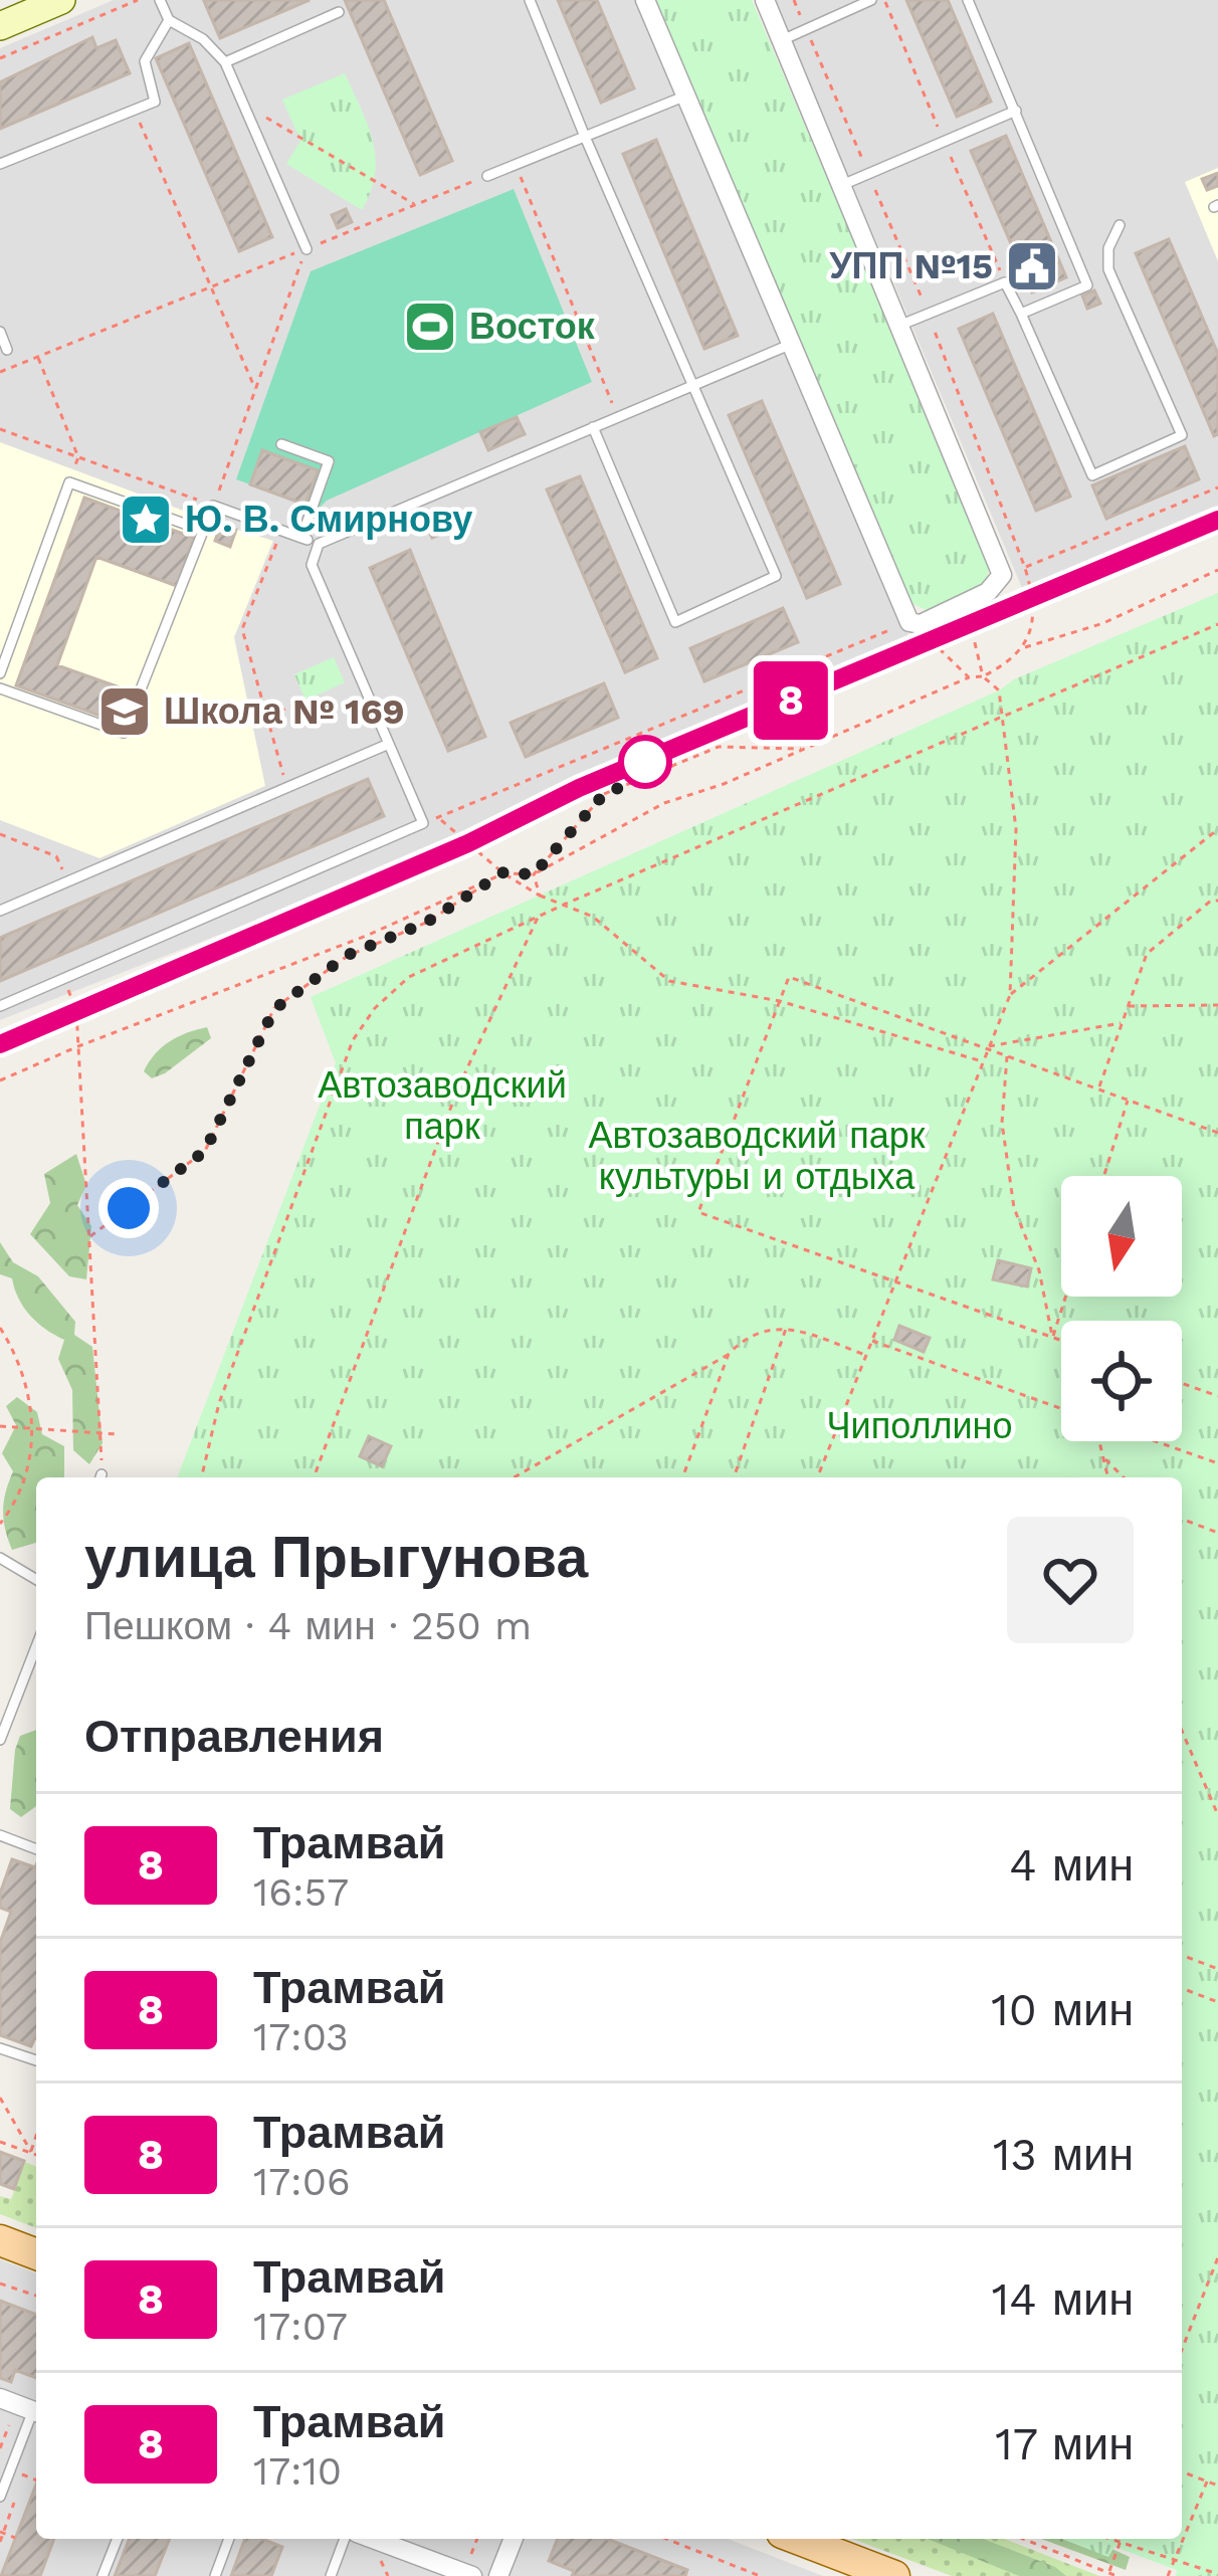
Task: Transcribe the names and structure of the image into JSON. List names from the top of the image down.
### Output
{
  "parks": ["Автозаводский парк", "Автозаводский парк культуры и отдыха", "Чиполлино"],
  "places": {
    "public building": ["УПП №15"],
    "sports": ["Восток"],
    "place": ["Ю. В. Смирнову"],
    "school or university": ["Школа № 169"]
  },
  "lines": ["tram line 8"],
  "north": "bottom",
  "page": {
    "on_map": "8",
    "heading": [
      ["улица Прыгунова", "Пешком · 4 мин · 250 m"],
      "Отправления"
    ],
    "list": [
      {
        "mark": "8",
        "name": "Трамвай",
        "note": "16:57",
        "value": "4 мин"
      },
      {
        "mark": "8",
        "name": "Трамвай",
        "note": "17:03",
        "value": "10 мин"
      },
      {
        "mark": "8",
        "name": "Трамвай",
        "note": "17:06",
        "value": "13 мин"
      },
      {
        "mark": "8",
        "name": "Трамвай",
        "note": "17:07",
        "value": "14 мин"
      },
      {
        "mark": "8",
        "name": "Трамвай",
        "note": "17:10",
        "value": "17 мин"
      }
    ]
  }
}
